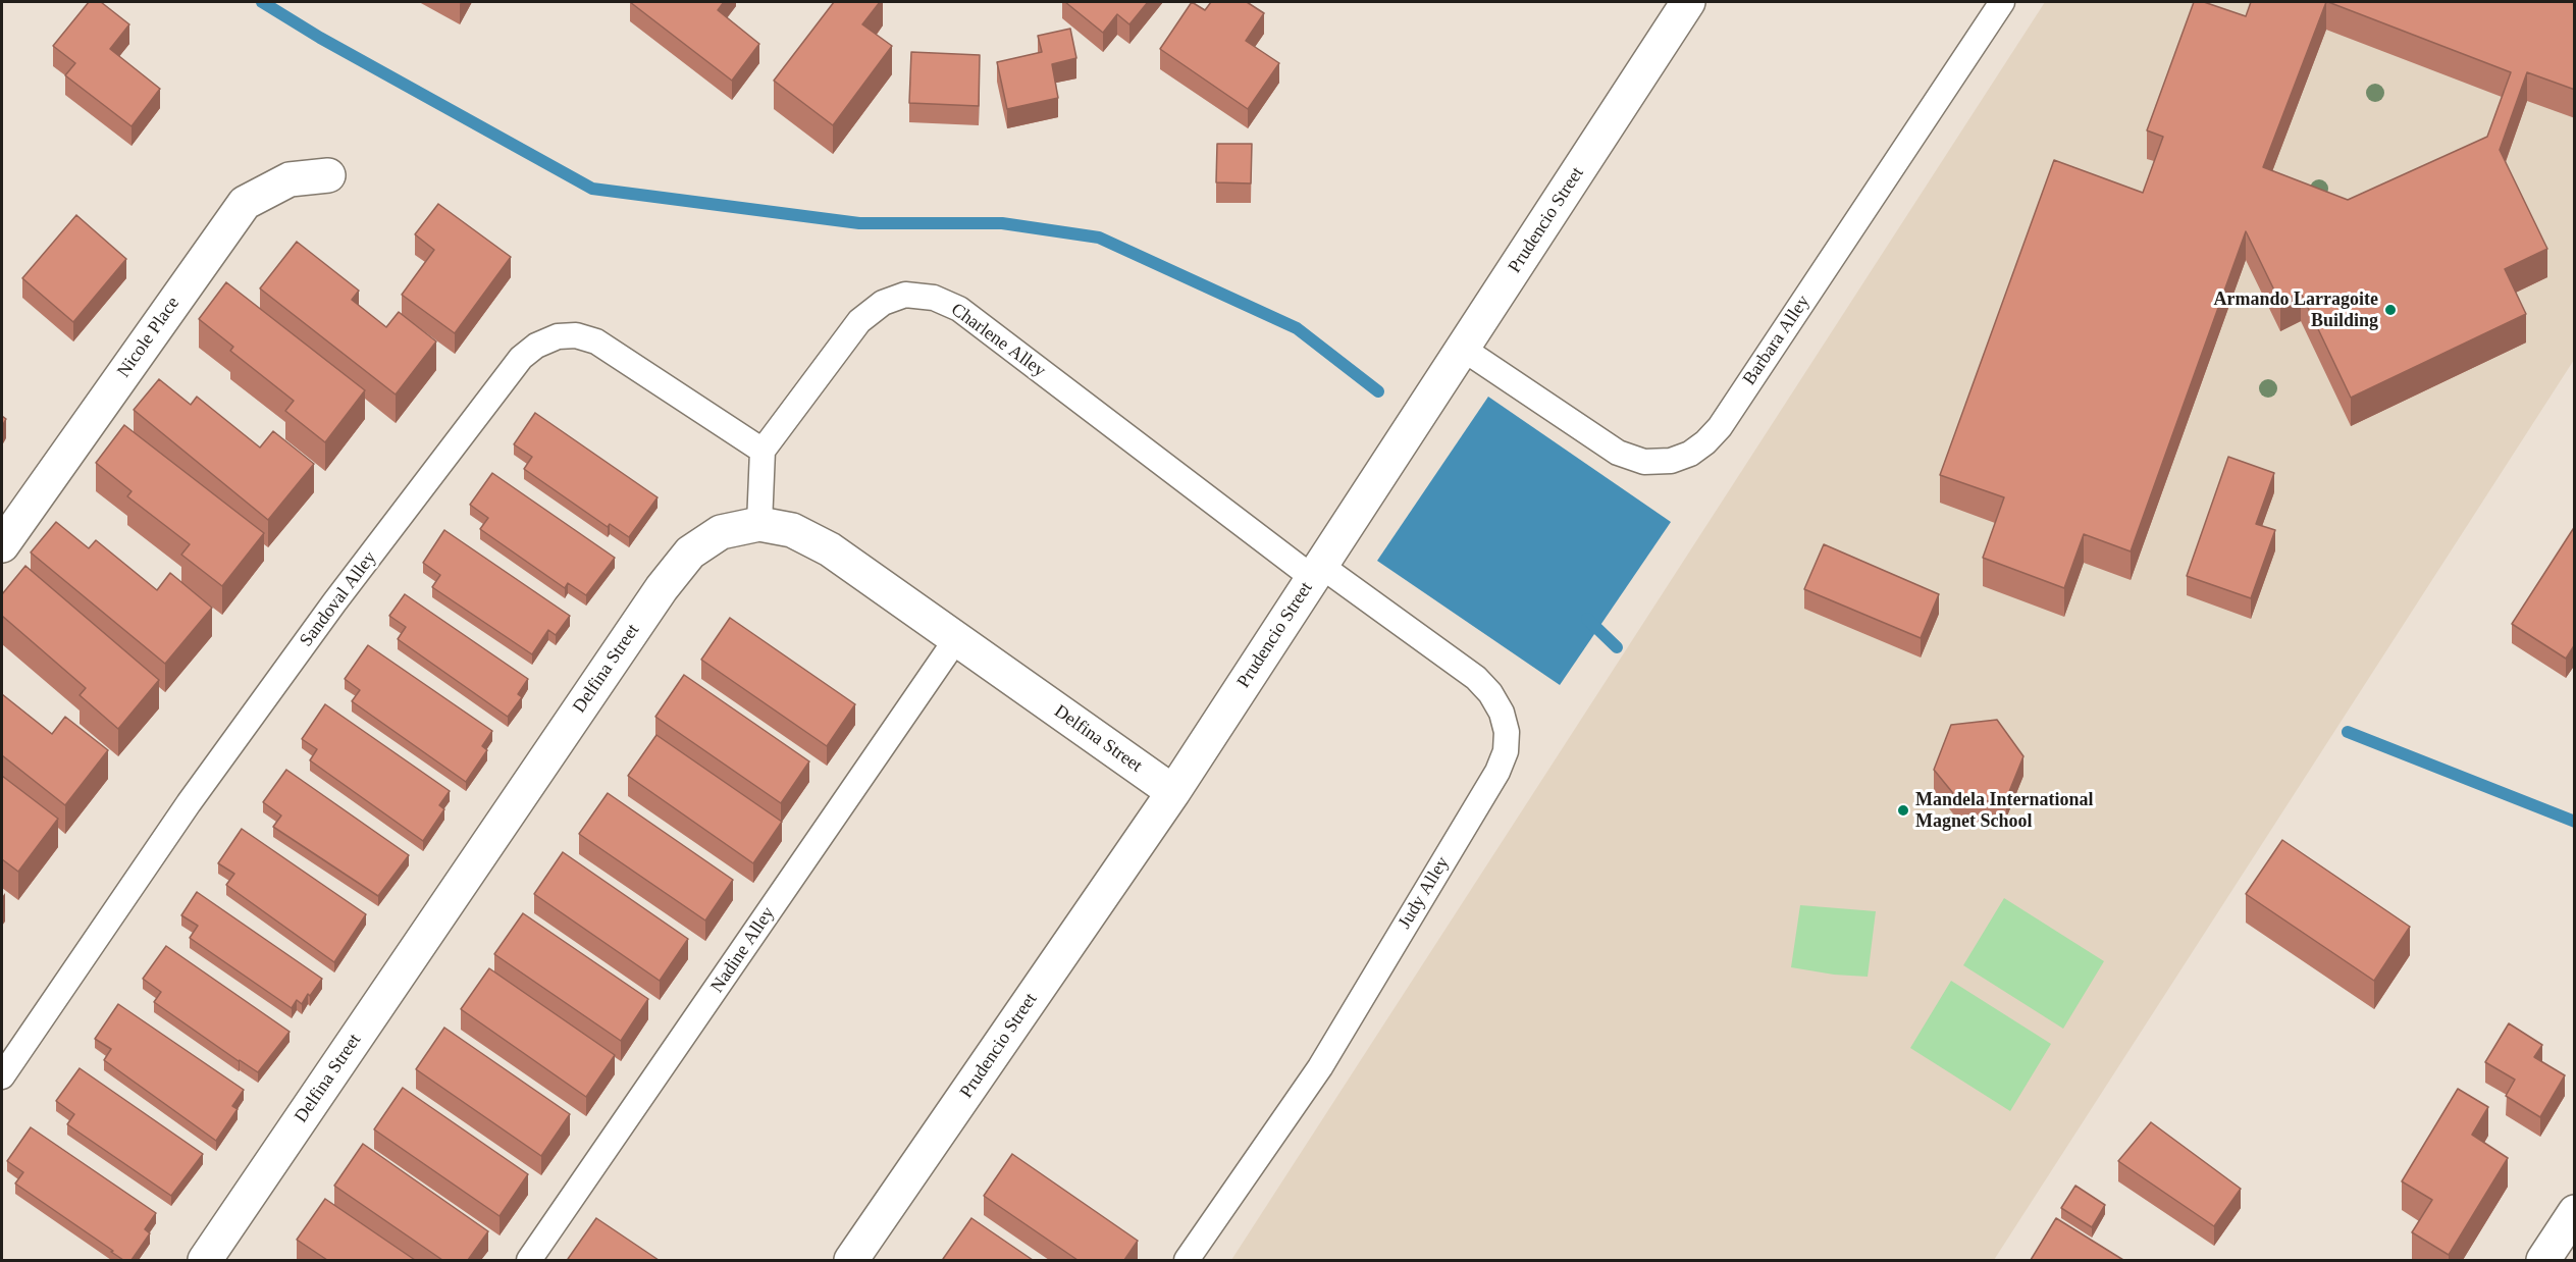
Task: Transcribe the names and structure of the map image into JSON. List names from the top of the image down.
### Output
{
  "streets": {
    "street": ["Prudencio Street", "Nicole Place", "Delfina Street"],
    "lane": [
      "Charlene Alley",
      "Barbara Alley",
      "Sandoval Alley",
      "Judy Alley",
      "Nadine Alley"
    ]
  },
  "crossings": [
    ["Prudencio Street", "Charlene Alley"],
    ["Prudencio Street", "Barbara Alley"],
    ["Prudencio Street", "Delfina Street"],
    ["Prudencio Street", "Judy Alley"],
    ["Charlene Alley", "Sandoval Alley"],
    ["Charlene Alley", "Judy Alley"],
    ["Delfina Street", "Nadine Alley"]
  ],
  "places": ["Armando Larragoite Building", "Mandela International Magnet School"]
}
